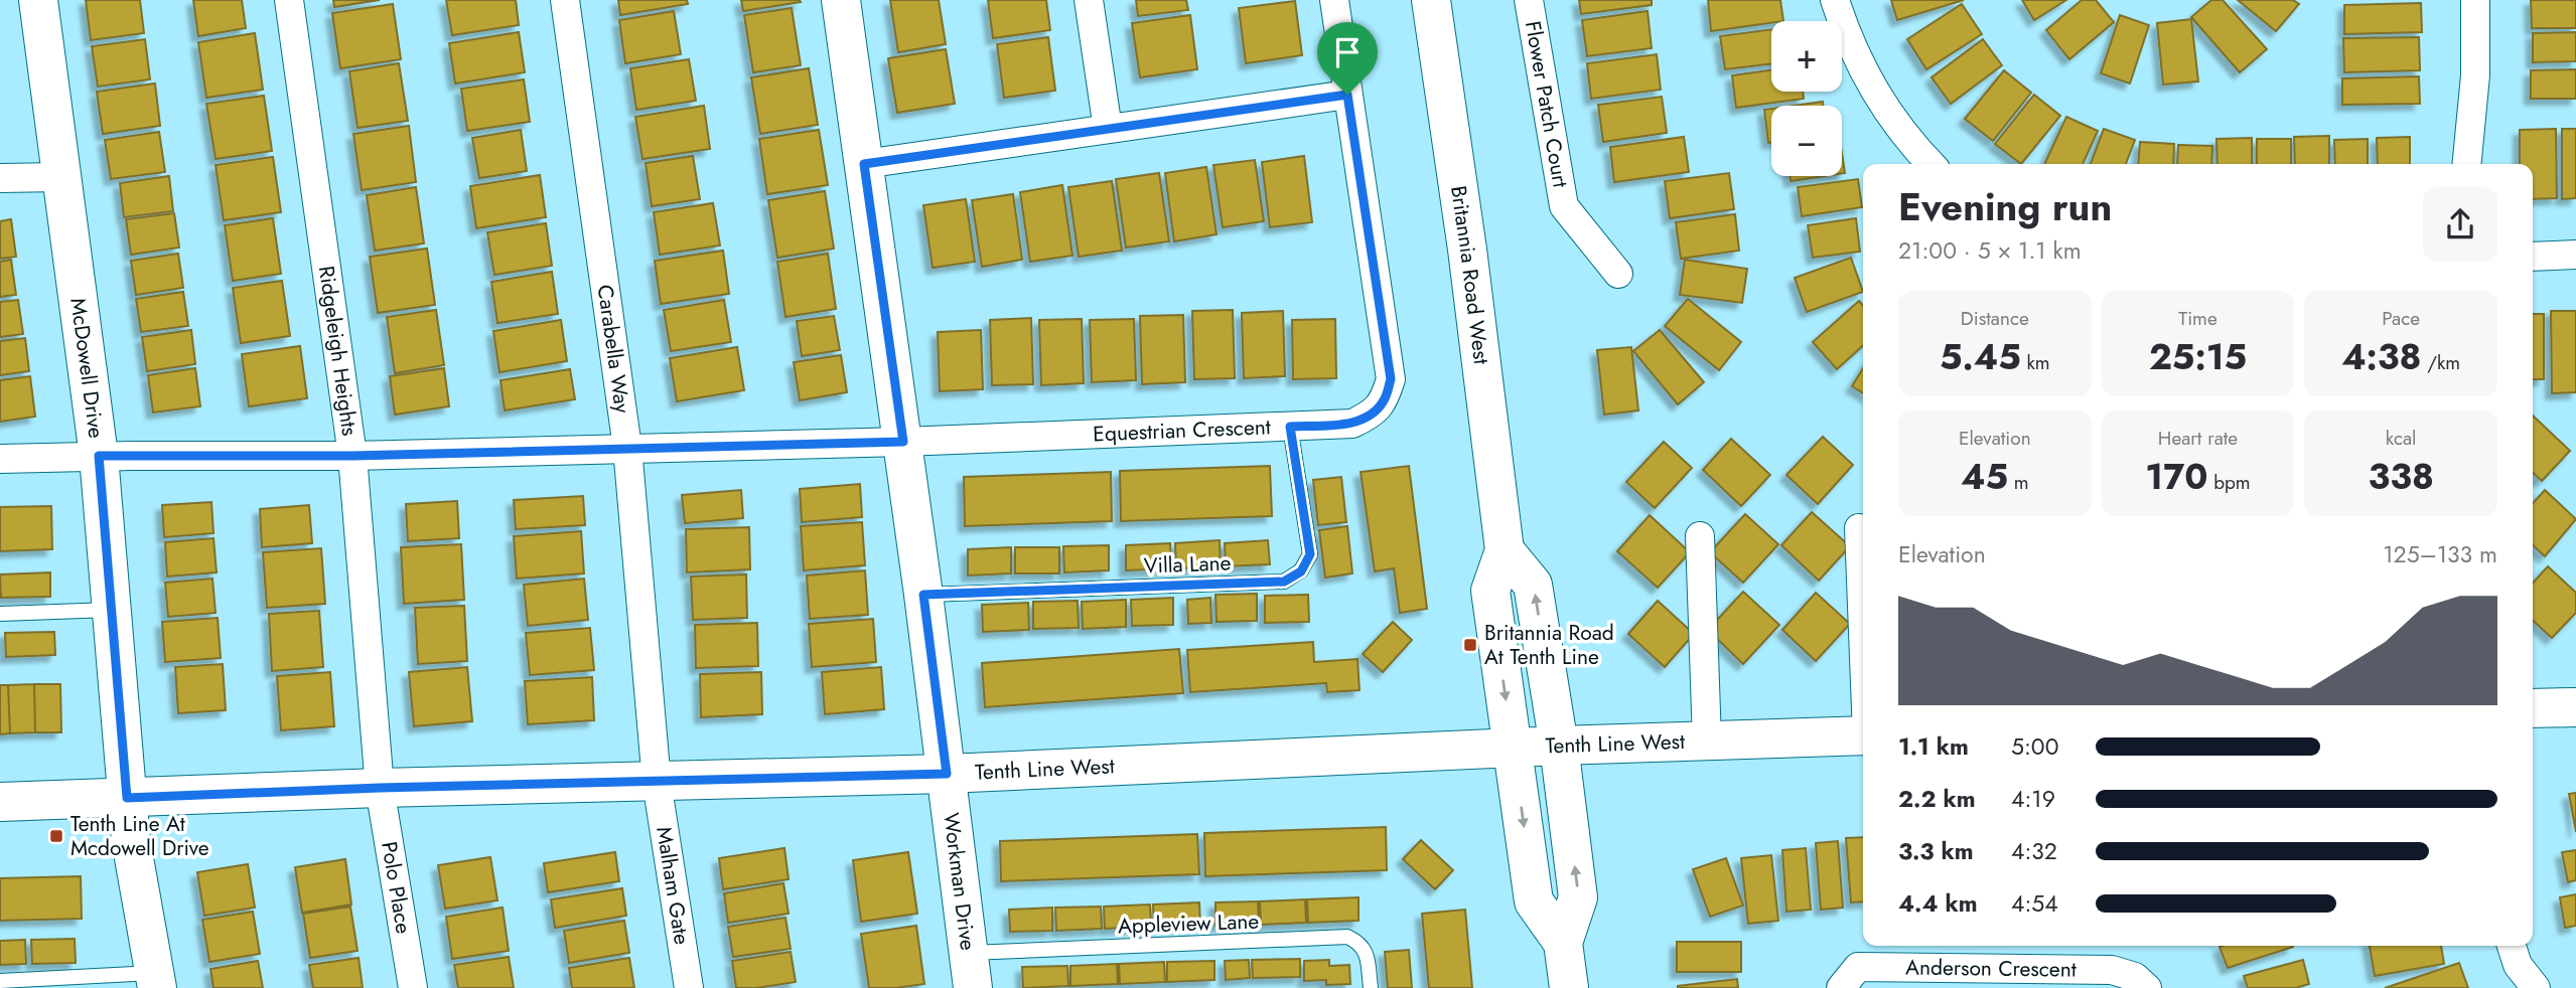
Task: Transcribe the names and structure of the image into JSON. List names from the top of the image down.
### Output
{
  "streets": {
    "street": [
      "Flower Patch Court",
      "Britannia Road West",
      "Carabella Way",
      "Ridgeleigh Heights",
      "McDowell Drive",
      "Equestrian Crescent",
      "Tenth Line West",
      "Workman Drive",
      "Malham Gate",
      "Polo Place",
      "Anderson Crescent"
    ],
    "lane": ["Villa Lane", "Appleview Lane"]
  },
  "crossings": [
    ["Britannia Road West", "Tenth Line West"],
    ["Carabella Way", "Equestrian Crescent"],
    ["Carabella Way", "Tenth Line West"],
    ["Carabella Way", "Malham Gate"],
    ["Ridgeleigh Heights", "Equestrian Crescent"],
    ["Ridgeleigh Heights", "Tenth Line West"],
    ["Ridgeleigh Heights", "Polo Place"],
    ["McDowell Drive", "Equestrian Crescent"],
    ["McDowell Drive", "Tenth Line West"],
    ["Equestrian Crescent", "Villa Lane"],
    ["Equestrian Crescent", "Workman Drive"],
    ["Villa Lane", "Workman Drive"],
    ["Tenth Line West", "Workman Drive"],
    ["Tenth Line West", "Malham Gate"],
    ["Tenth Line West", "Polo Place"],
    ["Workman Drive", "Appleview Lane"]
  ],
  "places": {
    "transit": ["Britannia Road At Tenth Line", "Tenth Line At Mcdowell Drive"]
  },
  "page": {
    "map_buttons": ["+", "−"],
    "heading": ["Evening run", "21:00 · 5 × 1.1 km"],
    "stats": [
      ["Distance", "5.45 km"],
      ["Time", "25:15"],
      ["Pace", "4:38 /km"],
      ["Elevation", "45 m"],
      ["Heart rate", "170 bpm"],
      ["kcal", "338"]
    ],
    "chart": ["Elevation", "125–133 m"],
    "list": [
      {
        "name": "1.1 km",
        "note": "5:00"
      },
      {
        "name": "2.2 km",
        "note": "4:19"
      },
      {
        "name": "3.3 km",
        "note": "4:32"
      },
      {
        "name": "4.4 km",
        "note": "4:54"
      }
    ]
  }
}
